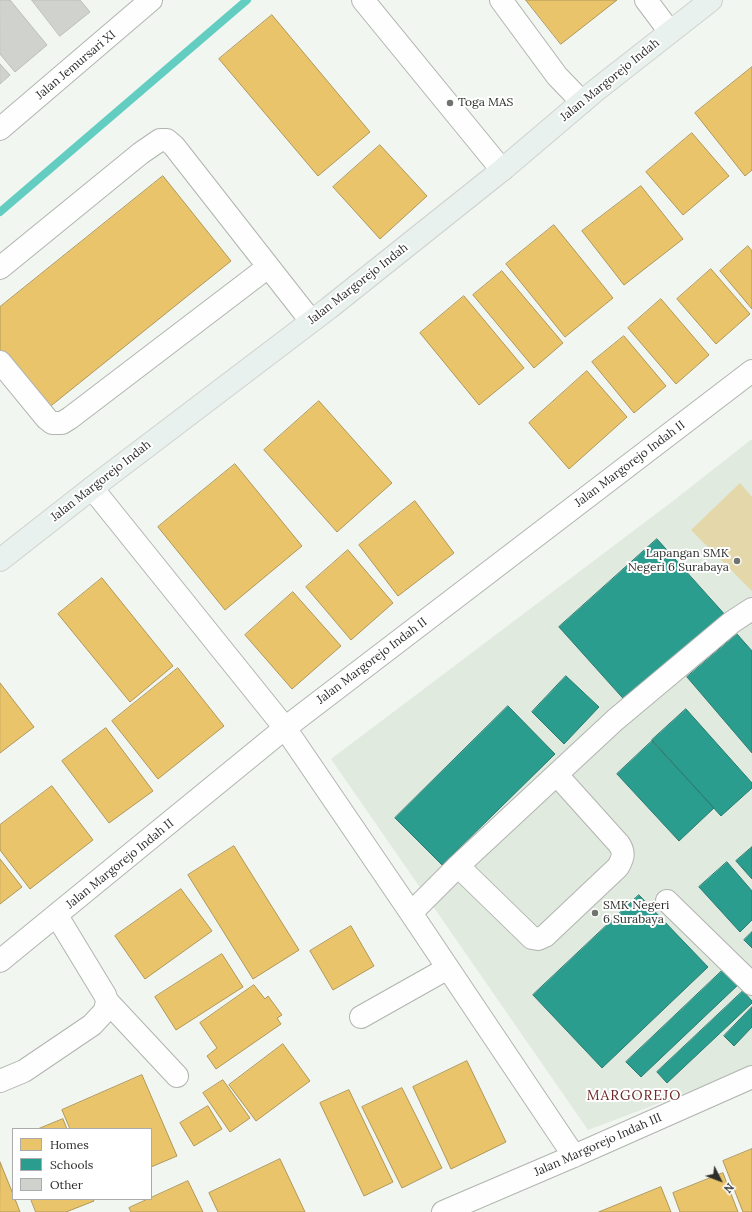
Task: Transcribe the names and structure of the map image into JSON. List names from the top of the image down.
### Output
{
  "streets": {
    "main road": ["Jalan Margorejo Indah"],
    "street": ["Jalan Jemursari XI", "Jalan Margorejo Indah II", "Jalan Margorejo Indah III"]
  },
  "districts": ["MARGOREJO"],
  "places": ["Toga MAS", "Lapangan SMK Negeri 6 Surabaya", "SMK Negeri 6 Surabaya"],
  "legend": ["Homes", "Schools", "Other"],
  "north": "bottom right"
}
